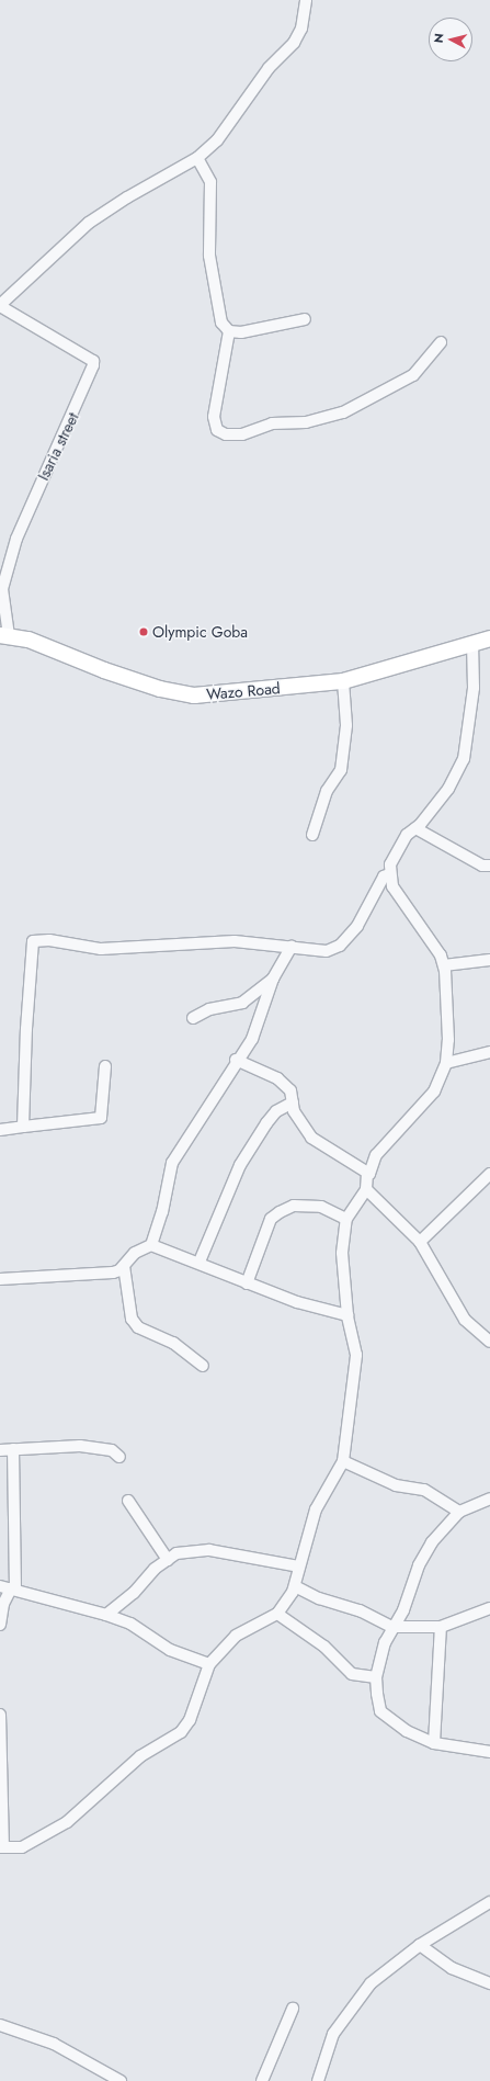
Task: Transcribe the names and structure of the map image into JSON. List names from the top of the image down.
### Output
{
  "streets": {
    "main road": ["Wazo Road"],
    "street": ["Isaria street"]
  },
  "crossings": [
    ["Isaria street", "Wazo Road"]
  ],
  "places": ["Olympic Goba"],
  "north": "left"
}
